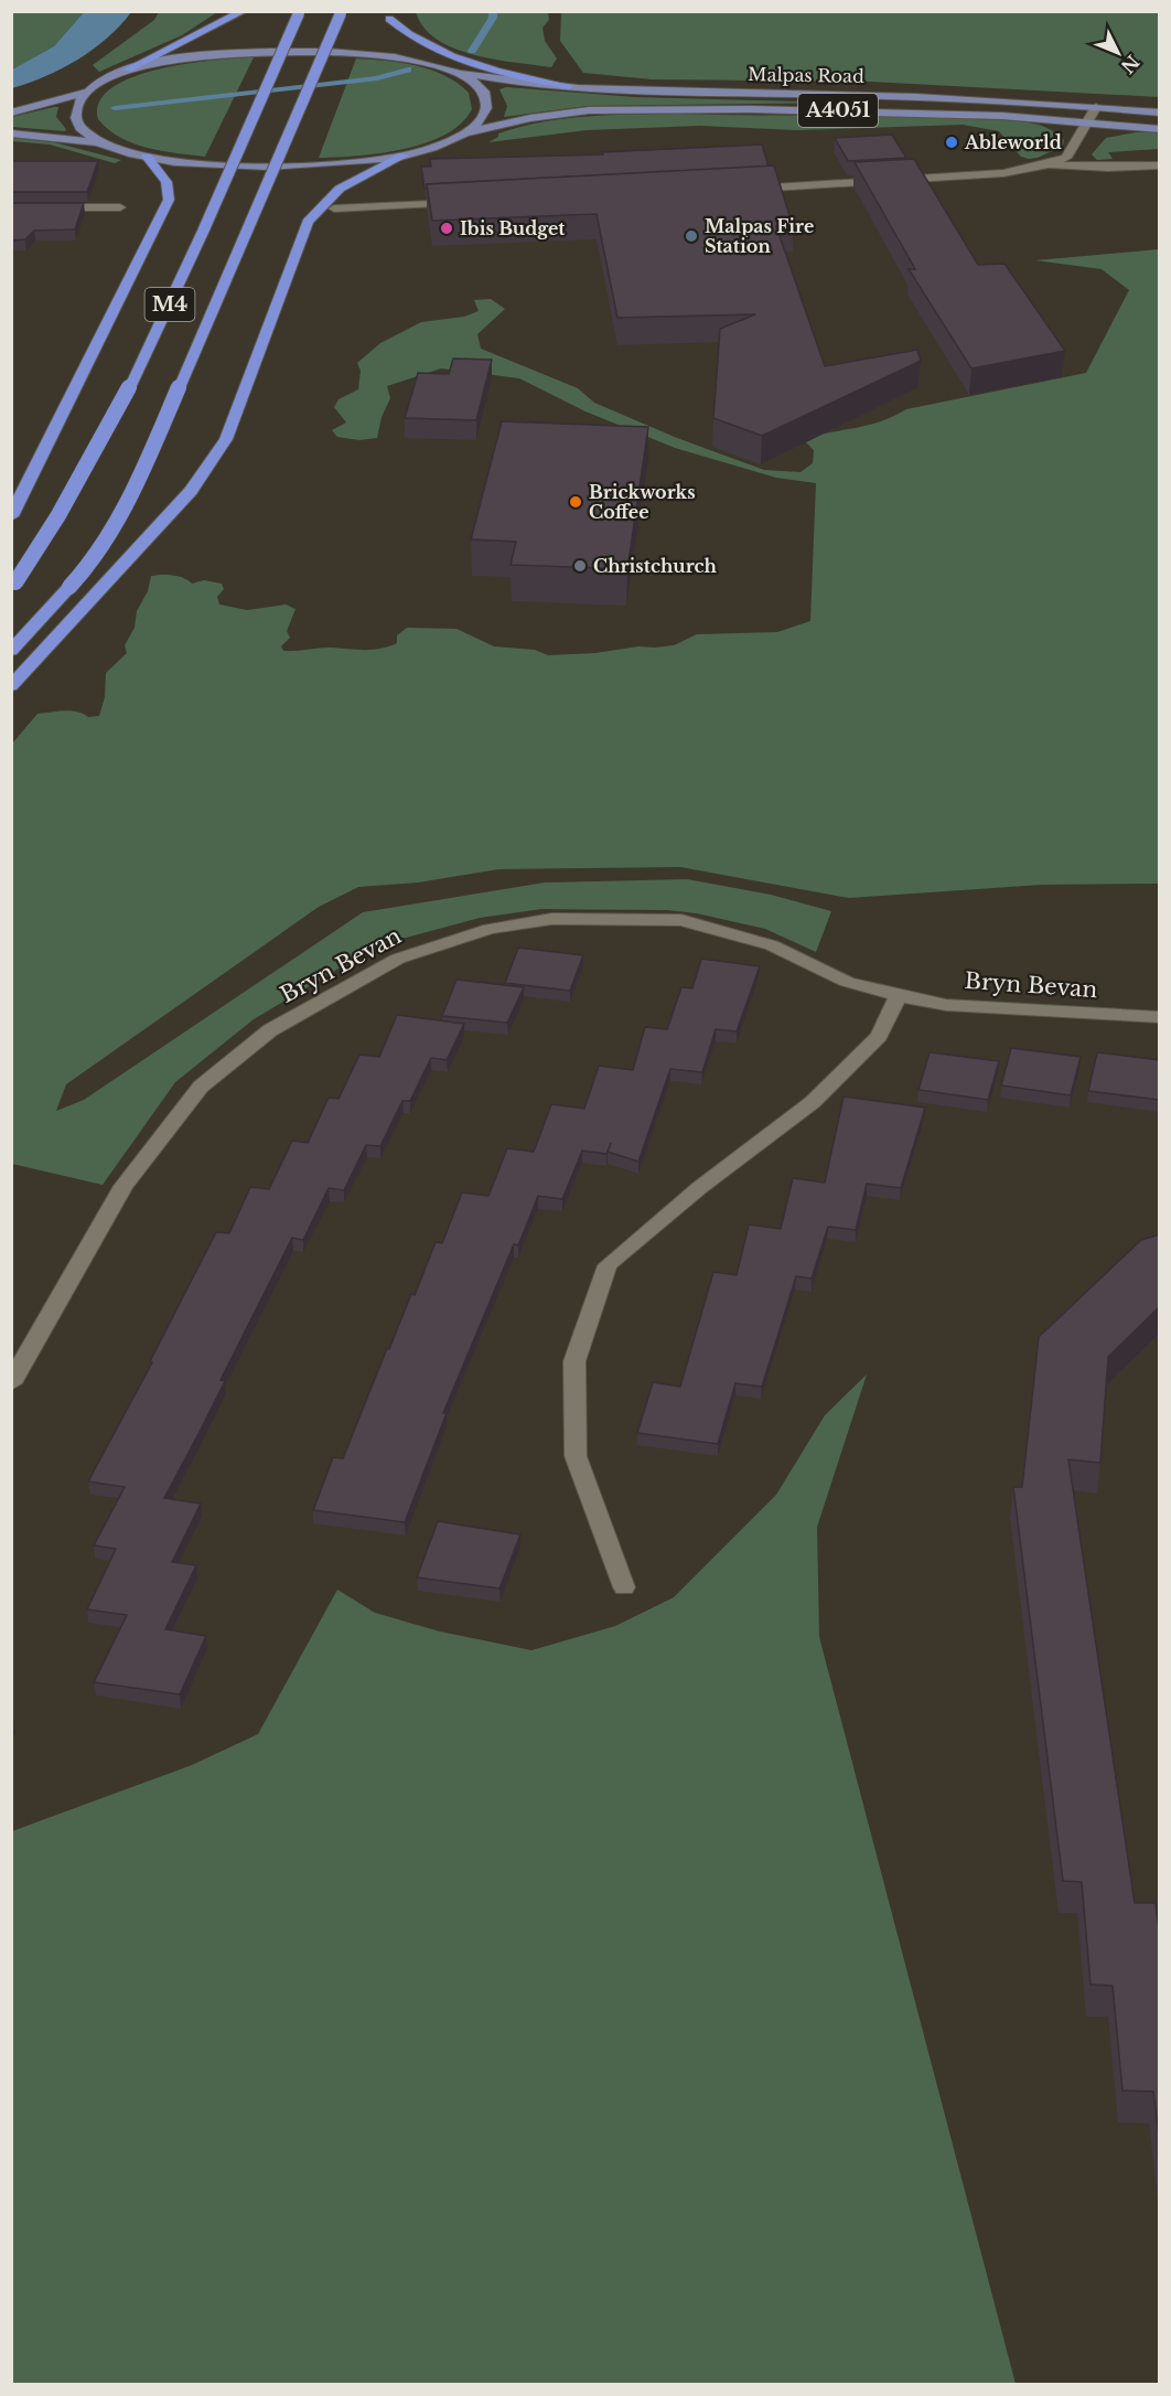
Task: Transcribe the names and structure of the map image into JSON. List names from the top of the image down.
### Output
{
  "streets": {
    "highway": ["M4"],
    "main road": ["Malpas Road", "A4051"],
    "street": ["Bryn Bevan"]
  },
  "crossings": [
    ["Malpas Road", "M4"]
  ],
  "places": [
    "Ableworld",
    "Ibis Budget",
    "Malpas Fire Station",
    "Brickworks Coffee",
    "Christchurch"
  ],
  "north": "bottom right"
}
